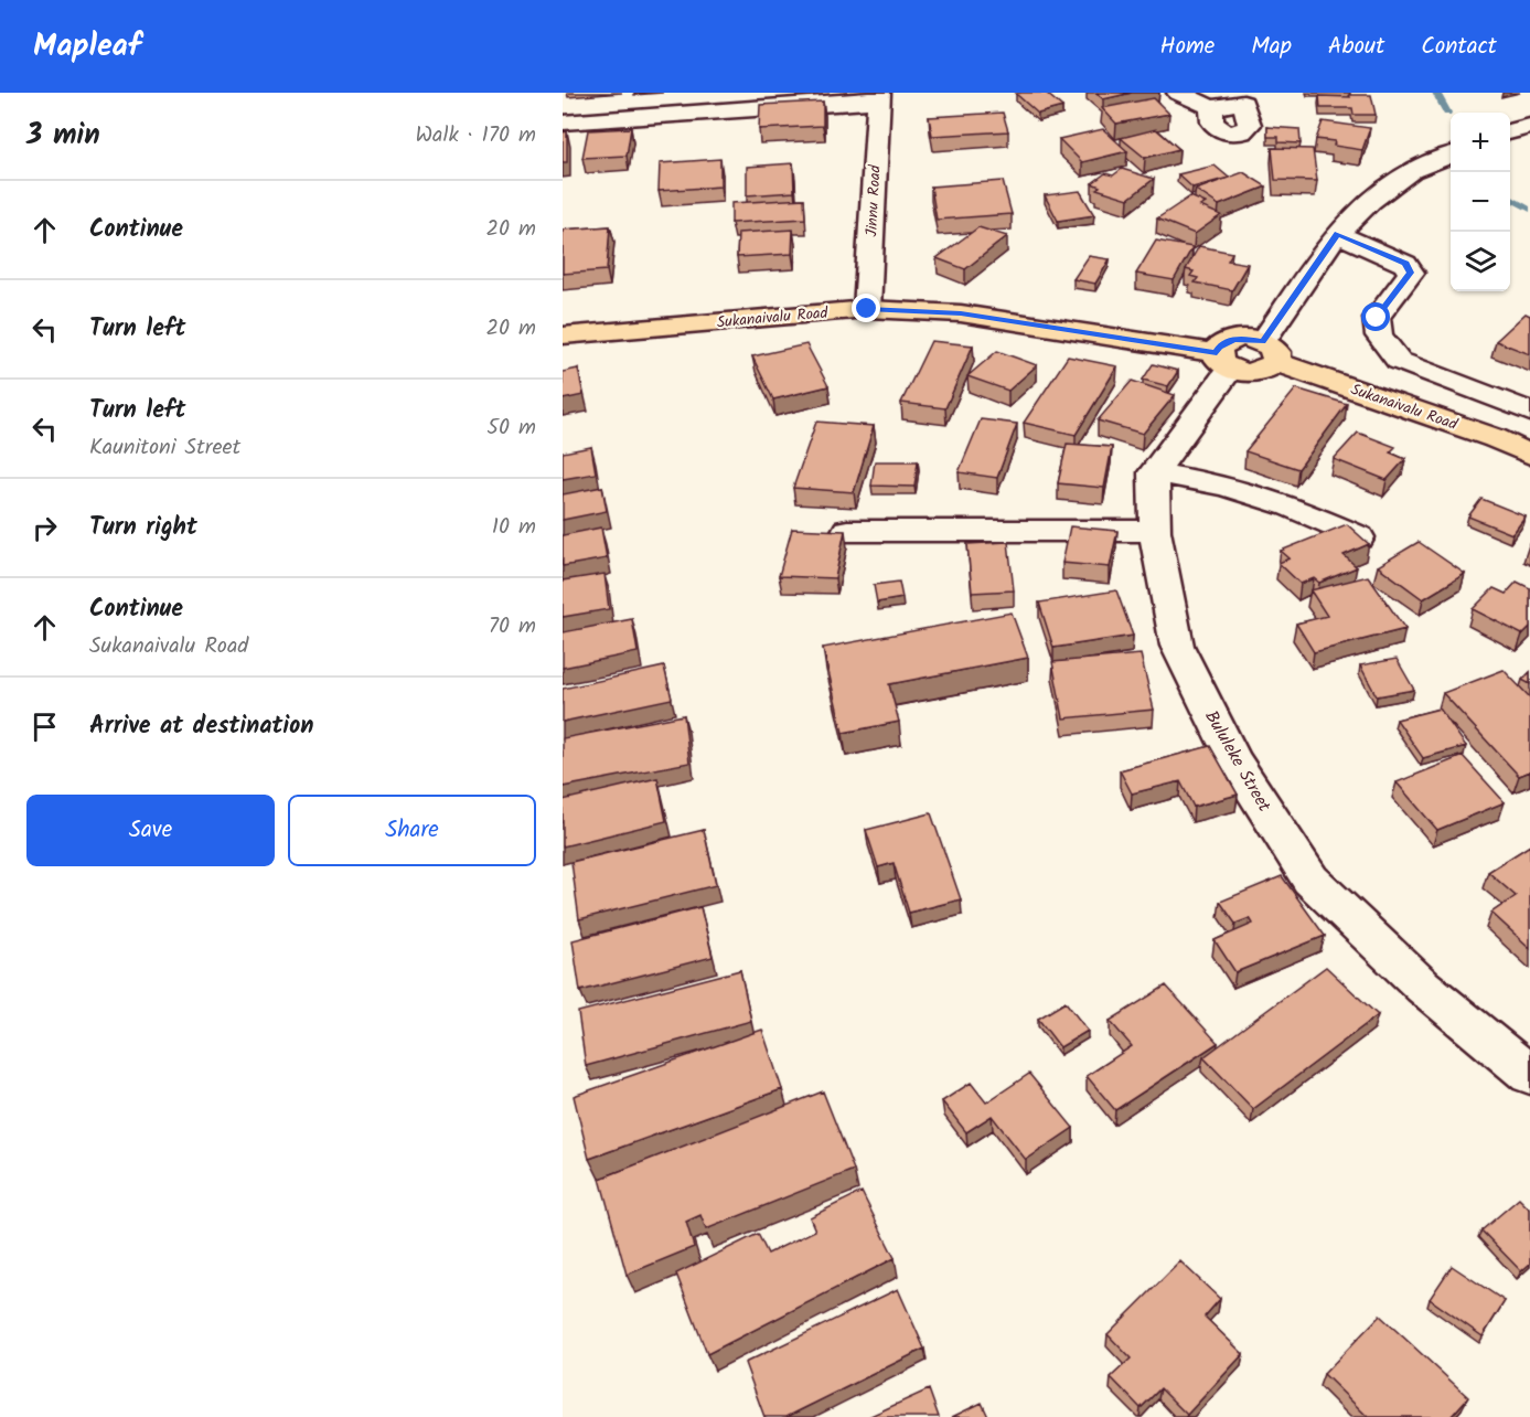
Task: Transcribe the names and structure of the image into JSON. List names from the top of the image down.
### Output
{
  "streets": {
    "main road": ["Sukanaivalu Road"],
    "street": ["Jinnu Road", "Bululeke Street"]
  },
  "crossings": [
    ["Jinnu Road", "Sukanaivalu Road"]
  ],
  "page": {
    "header": "Mapleaf",
    "nav": [
      "Home",
      "Map",
      "About",
      "Contact"
    ],
    "heading": ["3 min", "Walk · 170 m"],
    "map_buttons": ["+", "−"],
    "list": [
      ["Continue", "20 m"],
      ["Turn left", "20 m"],
      ["Turn left", "Kaunitoni Street", "50 m"],
      ["Turn right", "10 m"],
      ["Continue", "Sukanaivalu Road", "70 m"],
      "Arrive at destination"
    ],
    "buttons": ["Save", "Share"]
  }
}
